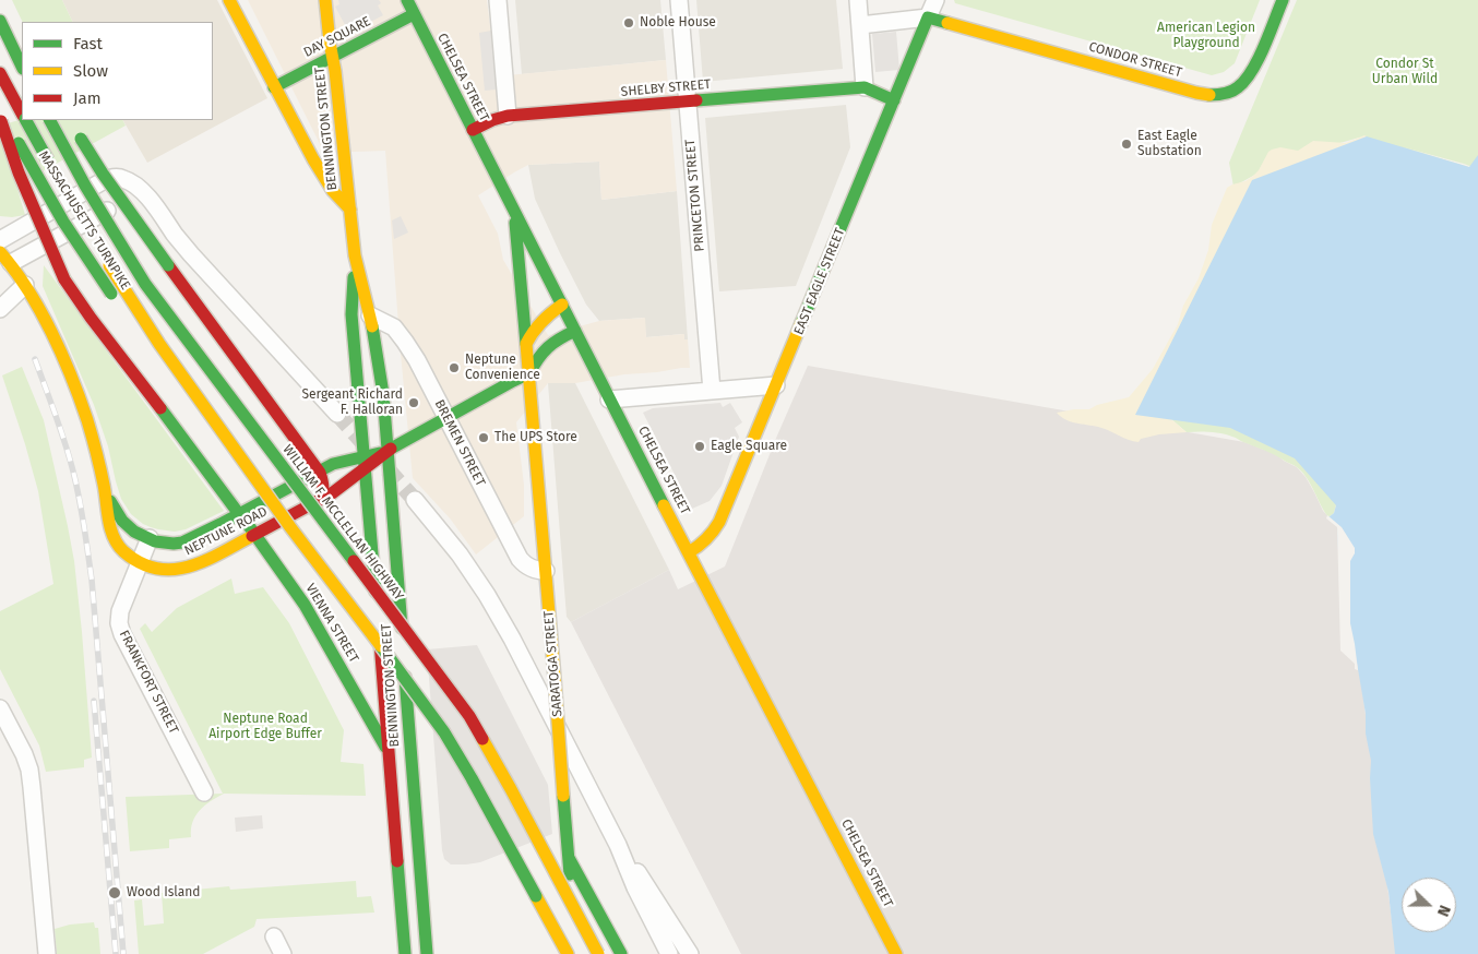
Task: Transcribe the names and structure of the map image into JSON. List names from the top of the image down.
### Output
{
  "streets": {
    "main road": [
      "DAY SQUARE",
      "CONDOR STREET",
      "CHELSEA STREET",
      "SHELBY STREET",
      "BENNINGTON STREET",
      "MASSACHUSETTS TURNPIKE",
      "EAST EAGLE STREET",
      "WILLIAM F. MCCLELLAN HIGHWAY",
      "NEPTUNE ROAD",
      "VIENNA STREET",
      "SARATOGA STREET"
    ],
    "street": ["PRINCETON STREET", "BREMEN STREET", "FRANKFORT STREET"]
  },
  "crossings": [
    ["DAY SQUARE", "CHELSEA STREET"],
    ["DAY SQUARE", "BENNINGTON STREET"],
    ["CONDOR STREET", "EAST EAGLE STREET"],
    ["CHELSEA STREET", "SHELBY STREET"],
    ["CHELSEA STREET", "EAST EAGLE STREET"],
    ["CHELSEA STREET", "SARATOGA STREET"],
    ["SHELBY STREET", "PRINCETON STREET"],
    ["BENNINGTON STREET", "BREMEN STREET"],
    ["BENNINGTON STREET", "NEPTUNE ROAD"],
    ["BENNINGTON STREET", "VIENNA STREET"],
    ["MASSACHUSETTS TURNPIKE", "VIENNA STREET"],
    ["BREMEN STREET", "NEPTUNE ROAD"],
    ["BREMEN STREET", "SARATOGA STREET"],
    ["NEPTUNE ROAD", "VIENNA STREET"],
    ["NEPTUNE ROAD", "SARATOGA STREET"],
    ["NEPTUNE ROAD", "FRANKFORT STREET"]
  ],
  "parks": ["American Legion Playground", "Condor St Urban Wild", "Neptune Road Airport Edge Buffer"],
  "places": [
    "Noble House",
    "East Eagle Substation",
    "Neptune Convenience",
    "Sergeant Richard F. Halloran",
    "The UPS Store",
    "Eagle Square",
    "Wood Island"
  ],
  "legend": ["Fast", "Slow", "Jam"],
  "north": "right"
}
